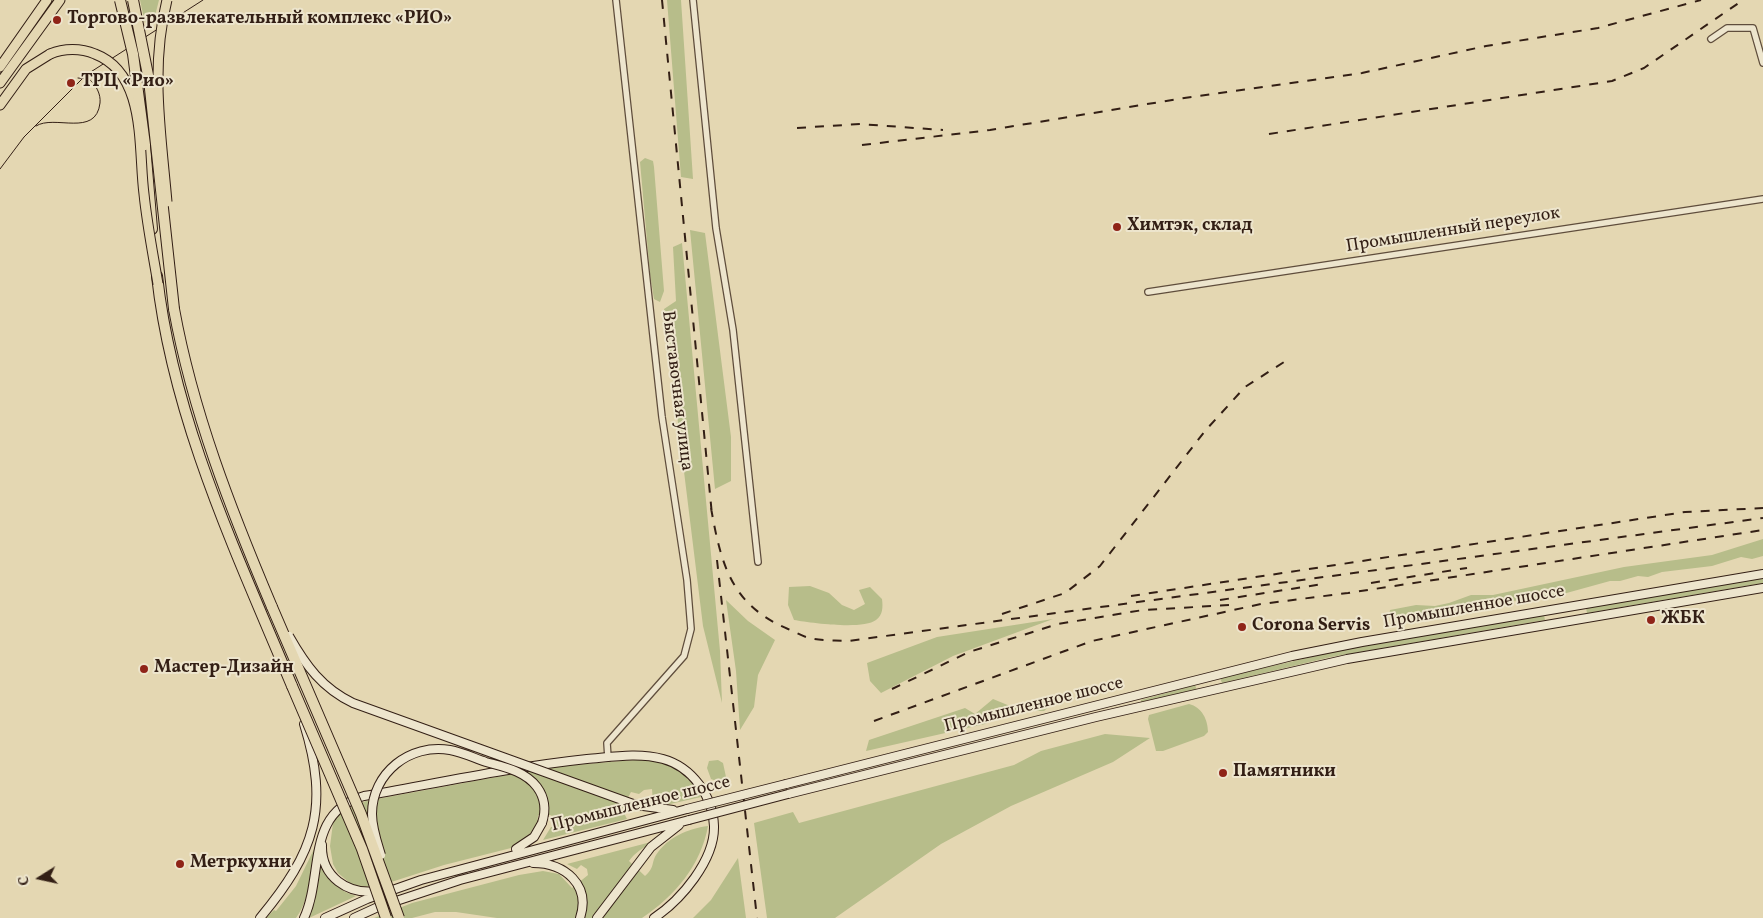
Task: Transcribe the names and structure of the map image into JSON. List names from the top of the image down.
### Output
{
  "streets": {
    "main road": ["Промышленное шоссе"],
    "street": ["Промышленный переулок", "Выставочная улица"]
  },
  "places": [
    "Торгово-развлекательный комплекс «РИО»",
    "ТРЦ «Рио»",
    "Химтэк, склад",
    "ЖБК",
    "Corona Servis",
    "Мастер-Дизайн",
    "Памятники",
    "Метркухни"
  ],
  "north": "left"
}
